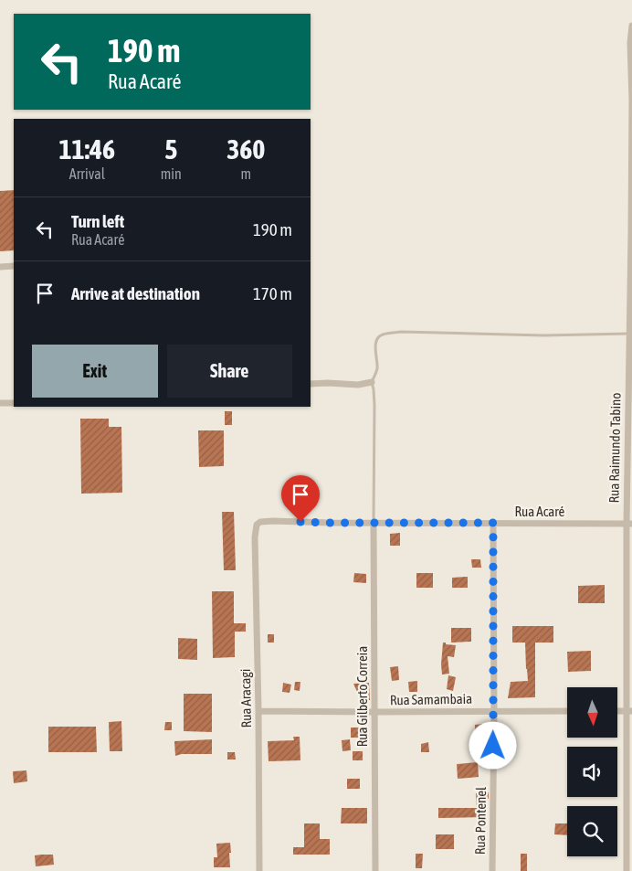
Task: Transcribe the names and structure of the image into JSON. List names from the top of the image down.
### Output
{
  "streets": {
    "street": [
      "Rua Raimundo Tabino",
      "Rua Acaré",
      "Rua Gilberto Correia",
      "Rua Aracagi",
      "Rua Samambaia",
      "Rua Pontenel"
    ]
  },
  "crossings": [
    ["Rua Raimundo Tabino", "Rua Acaré"],
    ["Rua Acaré", "Rua Gilberto Correia"],
    ["Rua Acaré", "Rua Aracagi"],
    ["Rua Acaré", "Rua Pontenel"],
    ["Rua Gilberto Correia", "Rua Samambaia"],
    ["Rua Aracagi", "Rua Samambaia"],
    ["Rua Samambaia", "Rua Pontenel"]
  ],
  "north": "bottom",
  "page": {
    "turn": ["190 m", "Rua Acaré"],
    "eta": [
      "11:46",
      "Arrival",
      "5",
      "min",
      "360",
      "m"
    ],
    "list": [
      {
        "name": "Turn left",
        "note": "Rua Acaré",
        "value": "190 m"
      },
      {
        "name": "Arrive at destination",
        "value": "170 m"
      }
    ],
    "buttons": ["Exit", "Share"]
  }
}
